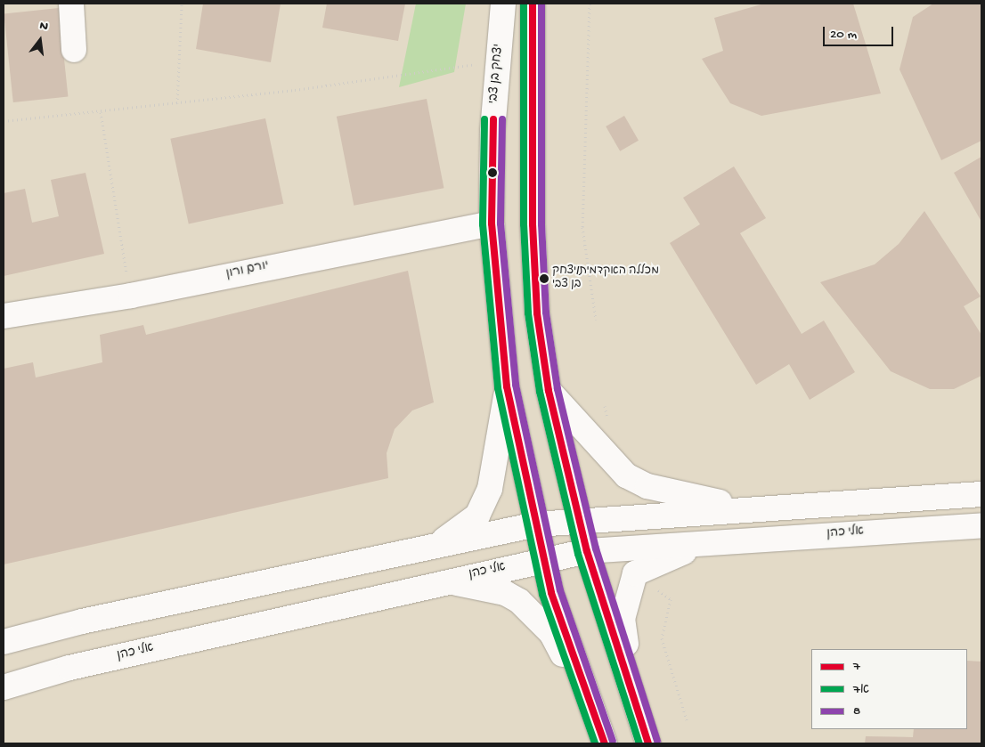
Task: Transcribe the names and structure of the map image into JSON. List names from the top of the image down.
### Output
{
  "streets": {
    "street": ["יצחק בן צבי", "יורם ורון", "אלי כהן"]
  },
  "crossings": [
    ["יצחק בן צבי", "יורם ורון"],
    ["יצחק בן צבי", "אלי כהן"]
  ],
  "places": ["מכללה האקדמית/יצחק בן צבי"],
  "lines": ["transit line 7", "transit line 7א", "transit line 8"],
  "legend": ["7", "7א", "8"],
  "scale_bar": "20 m",
  "north": "top"
}
